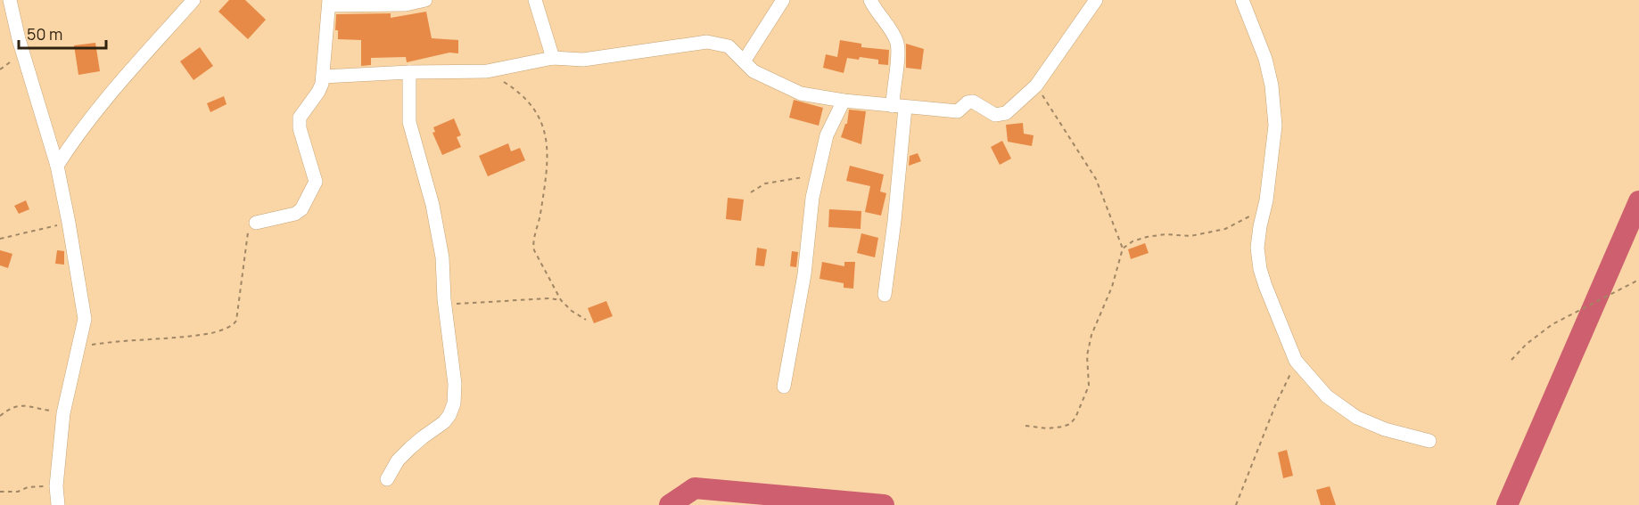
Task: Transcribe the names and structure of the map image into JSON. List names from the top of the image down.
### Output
{
  "scale_bar": "50 m"
}
